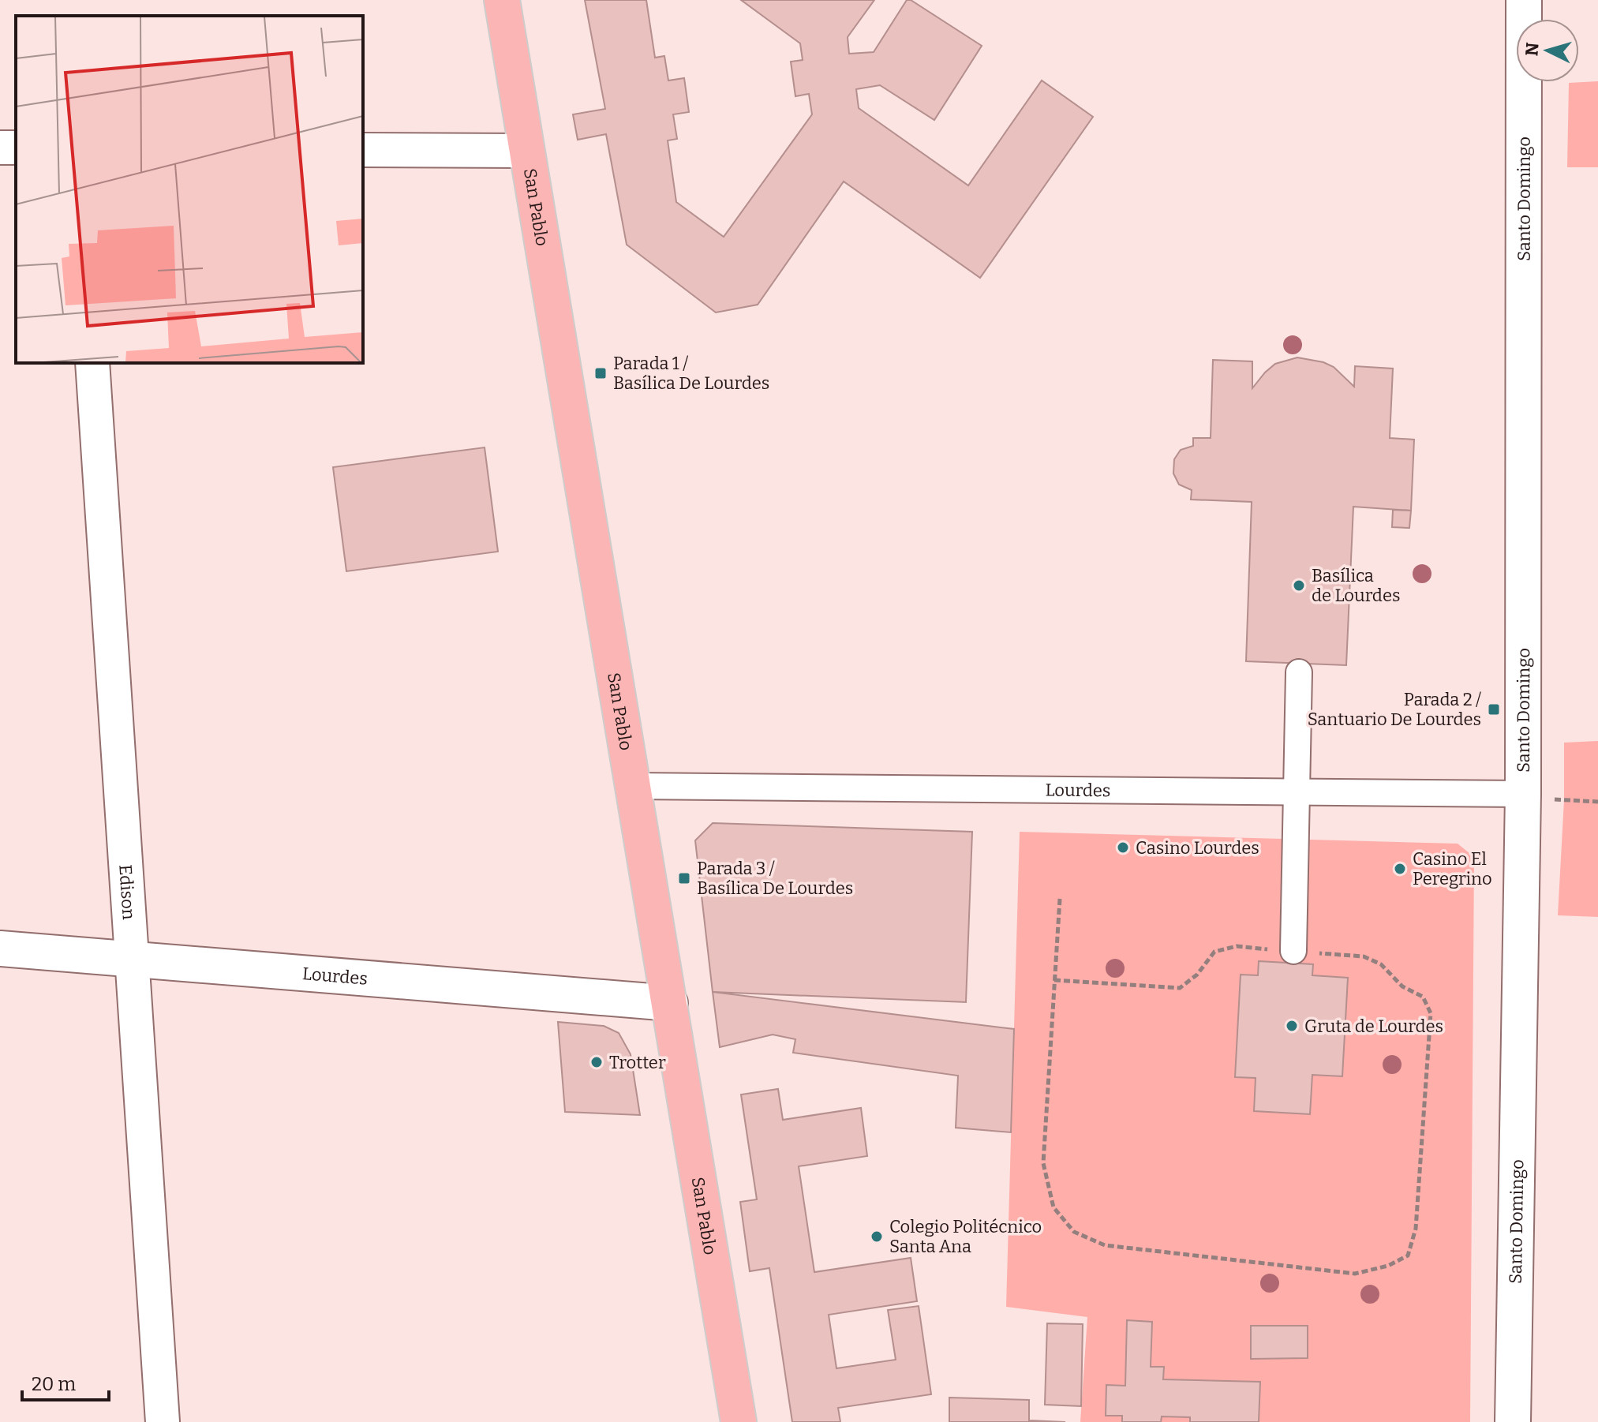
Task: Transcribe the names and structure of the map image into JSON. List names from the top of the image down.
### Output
{
  "streets": {
    "main road": ["San Pablo"],
    "street": ["Santo Domingo", "Lourdes", "Edison"]
  },
  "crossings": [
    ["Santo Domingo", "Lourdes"],
    ["San Pablo", "Lourdes"],
    ["Lourdes", "Edison"]
  ],
  "places": {
    "transit": ["Parada 1 / Basílica De Lourdes", "Parada 2 / Santuario De Lourdes", "Parada 3 / Basílica De Lourdes"],
    "other": [
      "Basílica de Lourdes",
      "Casino Lourdes",
      "Casino El Peregrino",
      "Gruta de Lourdes",
      "Trotter",
      "Colegio Politécnico Santa Ana"
    ]
  },
  "scale_bar": "20 m",
  "north": "left"
}
